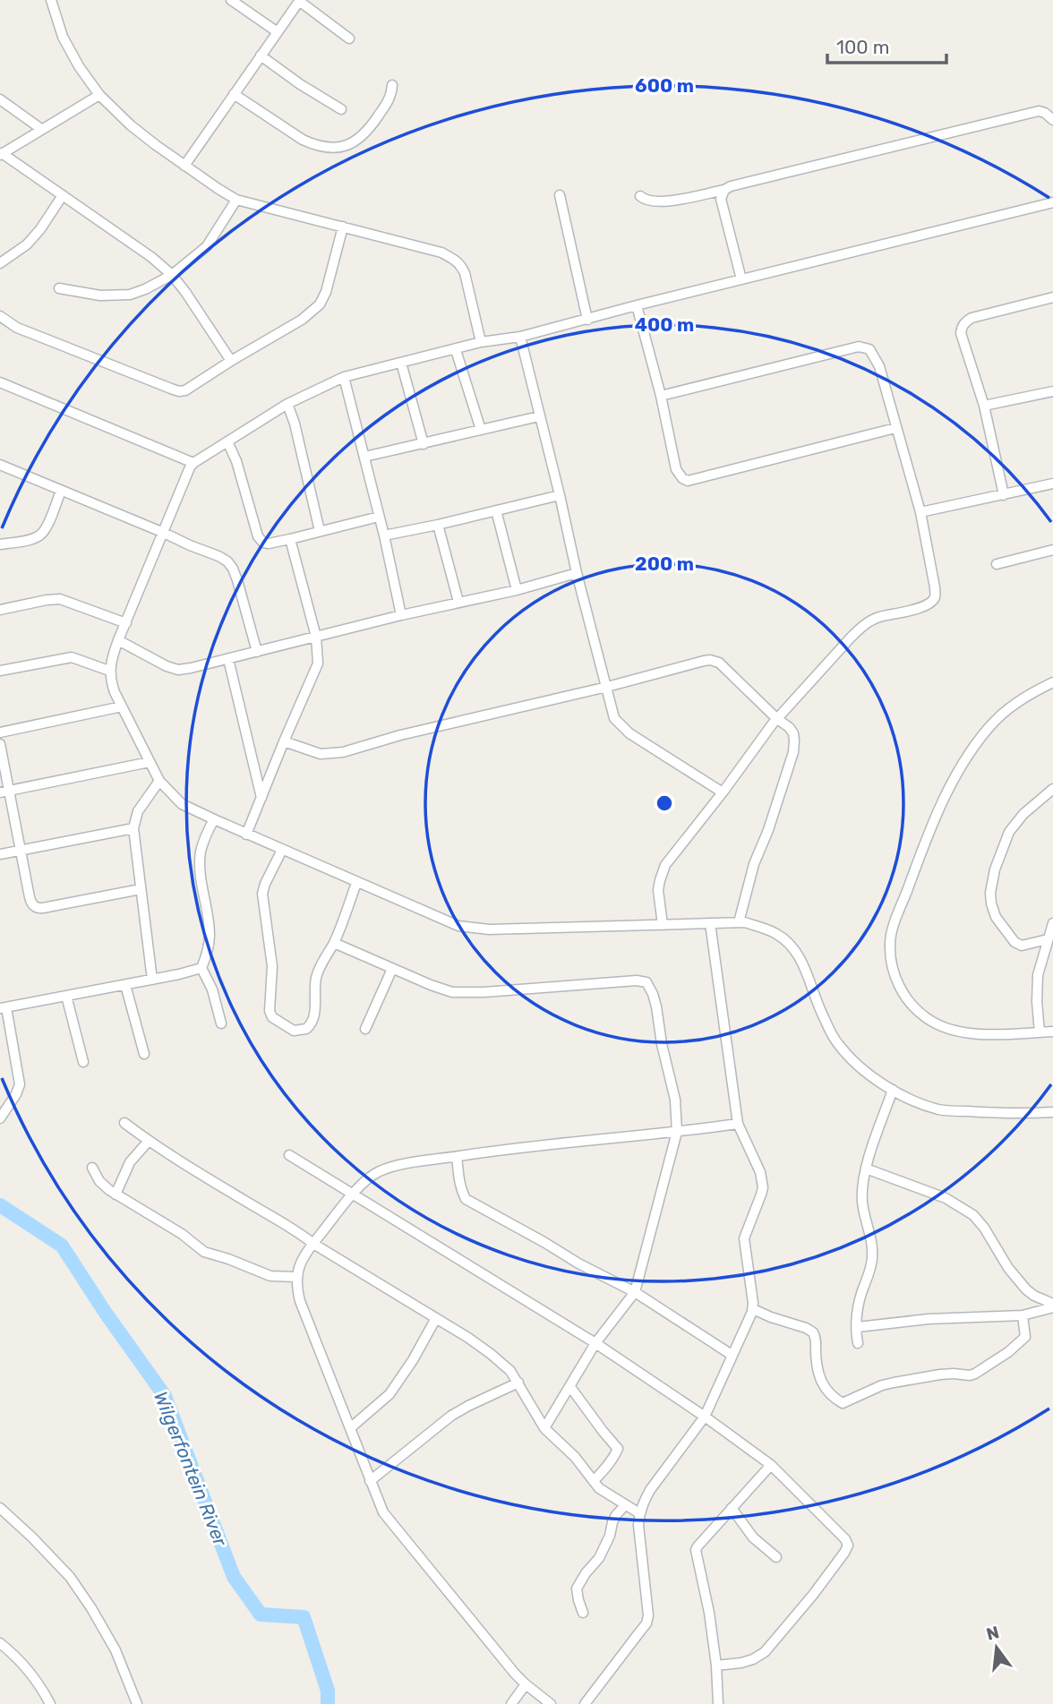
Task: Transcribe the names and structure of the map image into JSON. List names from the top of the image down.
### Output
{
  "water": ["Wilgerfontein River"],
  "scale_bar": "100 m",
  "north": "top",
  "rings": ["600 m", "400 m", "200 m"]
}
